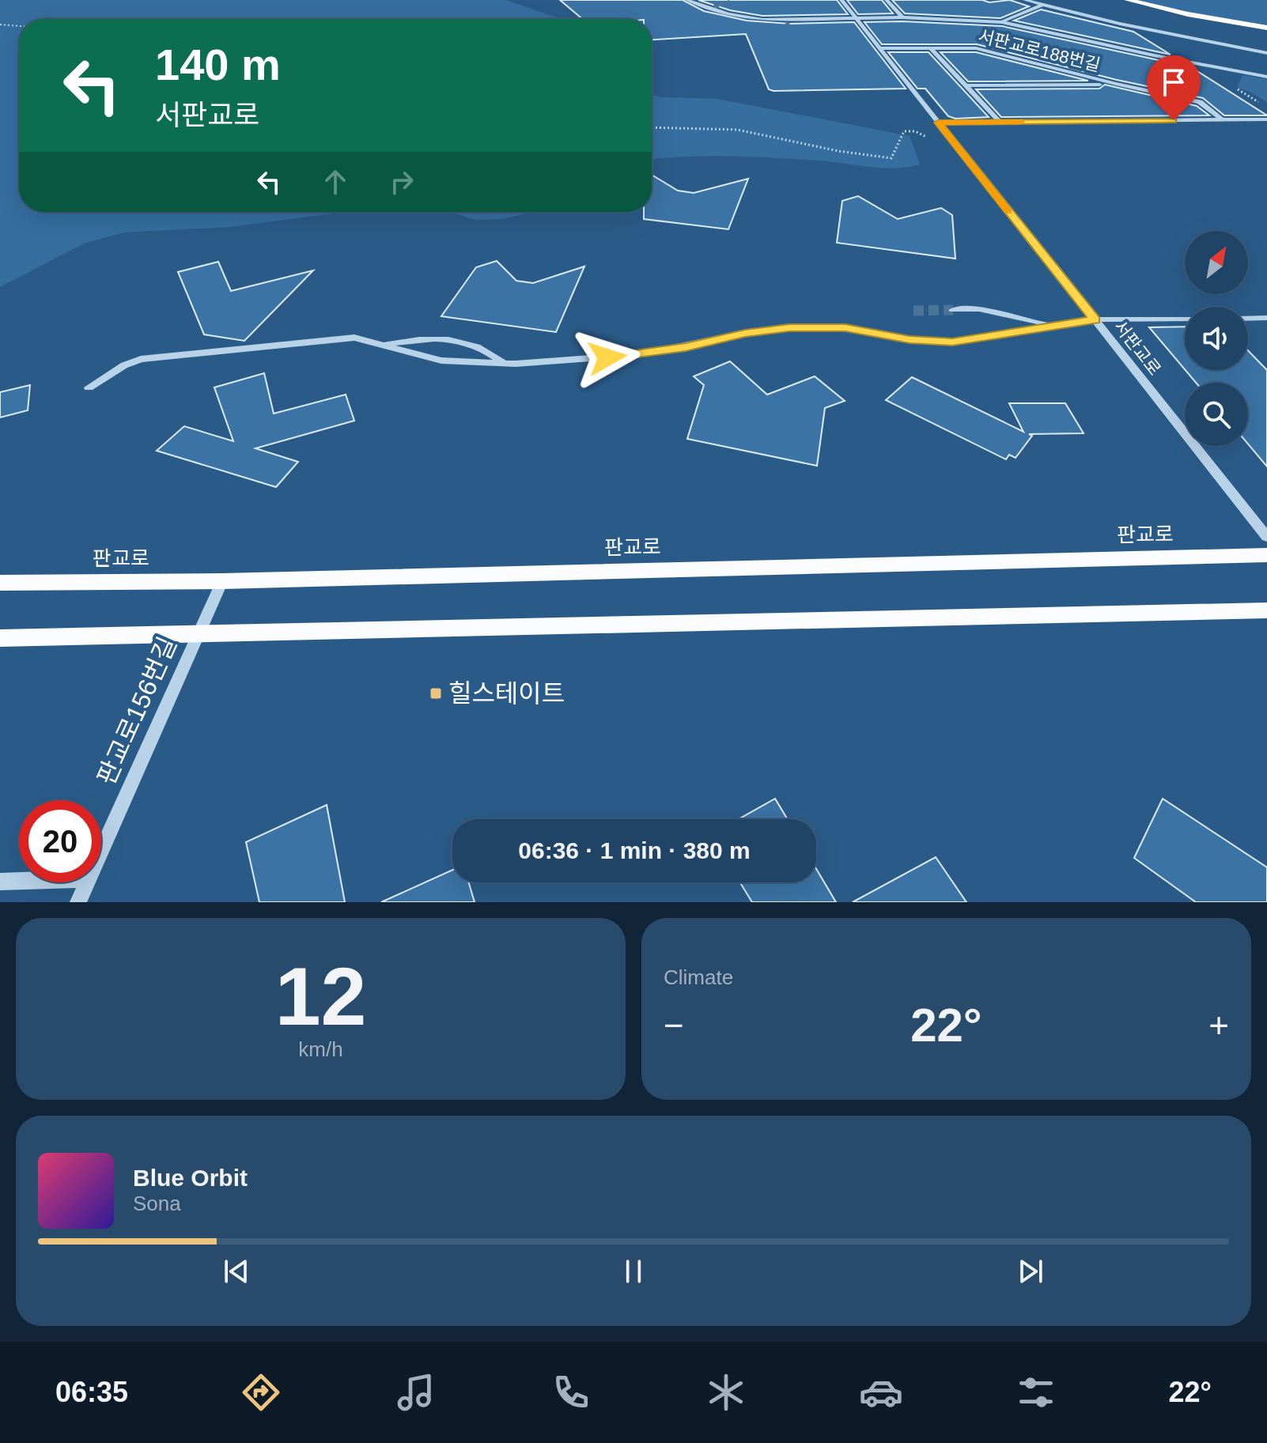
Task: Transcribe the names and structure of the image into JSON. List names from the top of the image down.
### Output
{
  "streets": {
    "main road": ["판교로"],
    "street": ["서판교로188번길", "서판교로", "판교로156번길"]
  },
  "crossings": [
    ["서판교로188번길", "서판교로"],
    ["판교로", "판교로156번길"]
  ],
  "places": {
    "transit": ["힐스테이트"]
  },
  "north": "top right",
  "page": {
    "turn": ["140 m", "서판교로"],
    "limit": "20",
    "trip": "06:36 · 1 min · 380 m",
    "tile": [
      ["12", "km/h"],
      "Climate"
    ],
    "heat": ["−", "22°", "+"],
    "song": ["Blue Orbit", "Sona"],
    "tabs": ["06:35", "22°"]
  }
}
